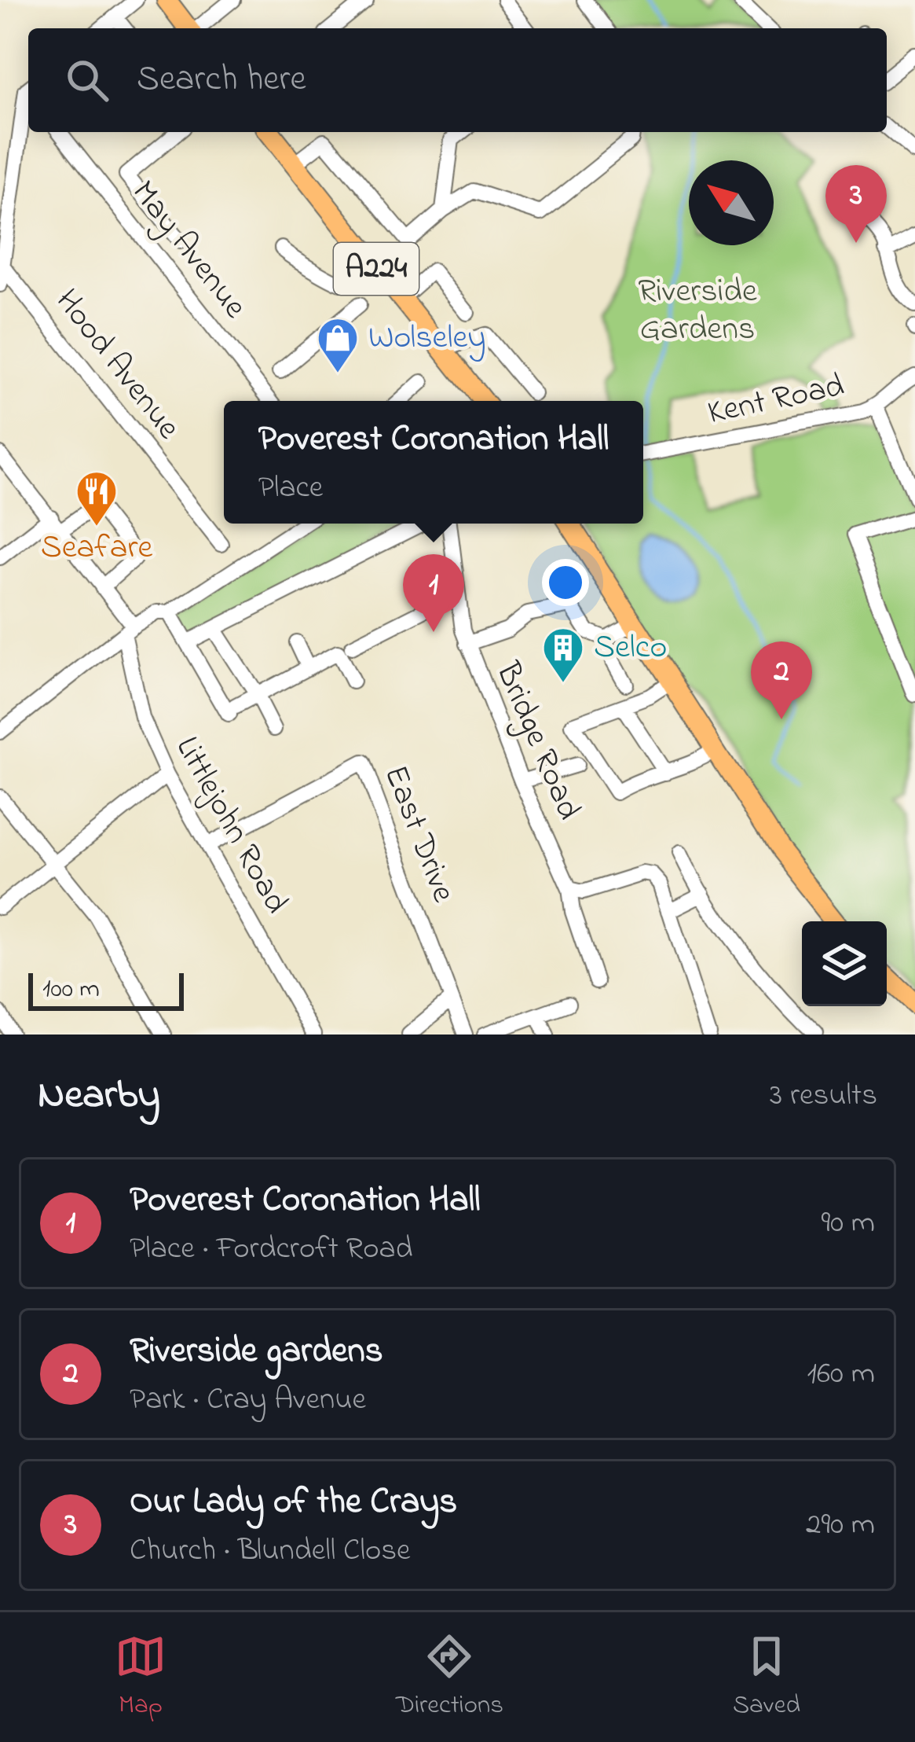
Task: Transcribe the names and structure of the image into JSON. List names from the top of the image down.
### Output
{
  "streets": {
    "main road": ["A224"],
    "street": [
      "May Avenue",
      "Hood Avenue",
      "Kent Road",
      "Bridge Road",
      "Littlejohn Road",
      "East Drive"
    ]
  },
  "crossings": [
    ["Littlejohn Road", "East Drive"]
  ],
  "parks": ["Riverside Gardens"],
  "places": {
    "shop": ["Wolseley"],
    "restaurant": ["Seafare"],
    "building": ["Selco"]
  },
  "scale_bar": "100 m",
  "north": "top left",
  "page": {
    "search": "Search here",
    "pins": ["3", "1", "2"],
    "popup": ["Poverest Coronation Hall", "Place"],
    "scale": "100 m",
    "heading": ["Nearby", "3 results"],
    "list": [
      {
        "mark": "1",
        "name": "Poverest Coronation Hall",
        "note": "Place · Fordcroft Road",
        "value": "90 m"
      },
      {
        "mark": "2",
        "name": "Riverside gardens",
        "note": "Park · Cray Avenue",
        "value": "160 m"
      },
      {
        "mark": "3",
        "name": "Our Lady of the Crays",
        "note": "Church · Blundell Close",
        "value": "290 m"
      }
    ],
    "nav": ["Map", "Directions", "Saved"]
  }
}
